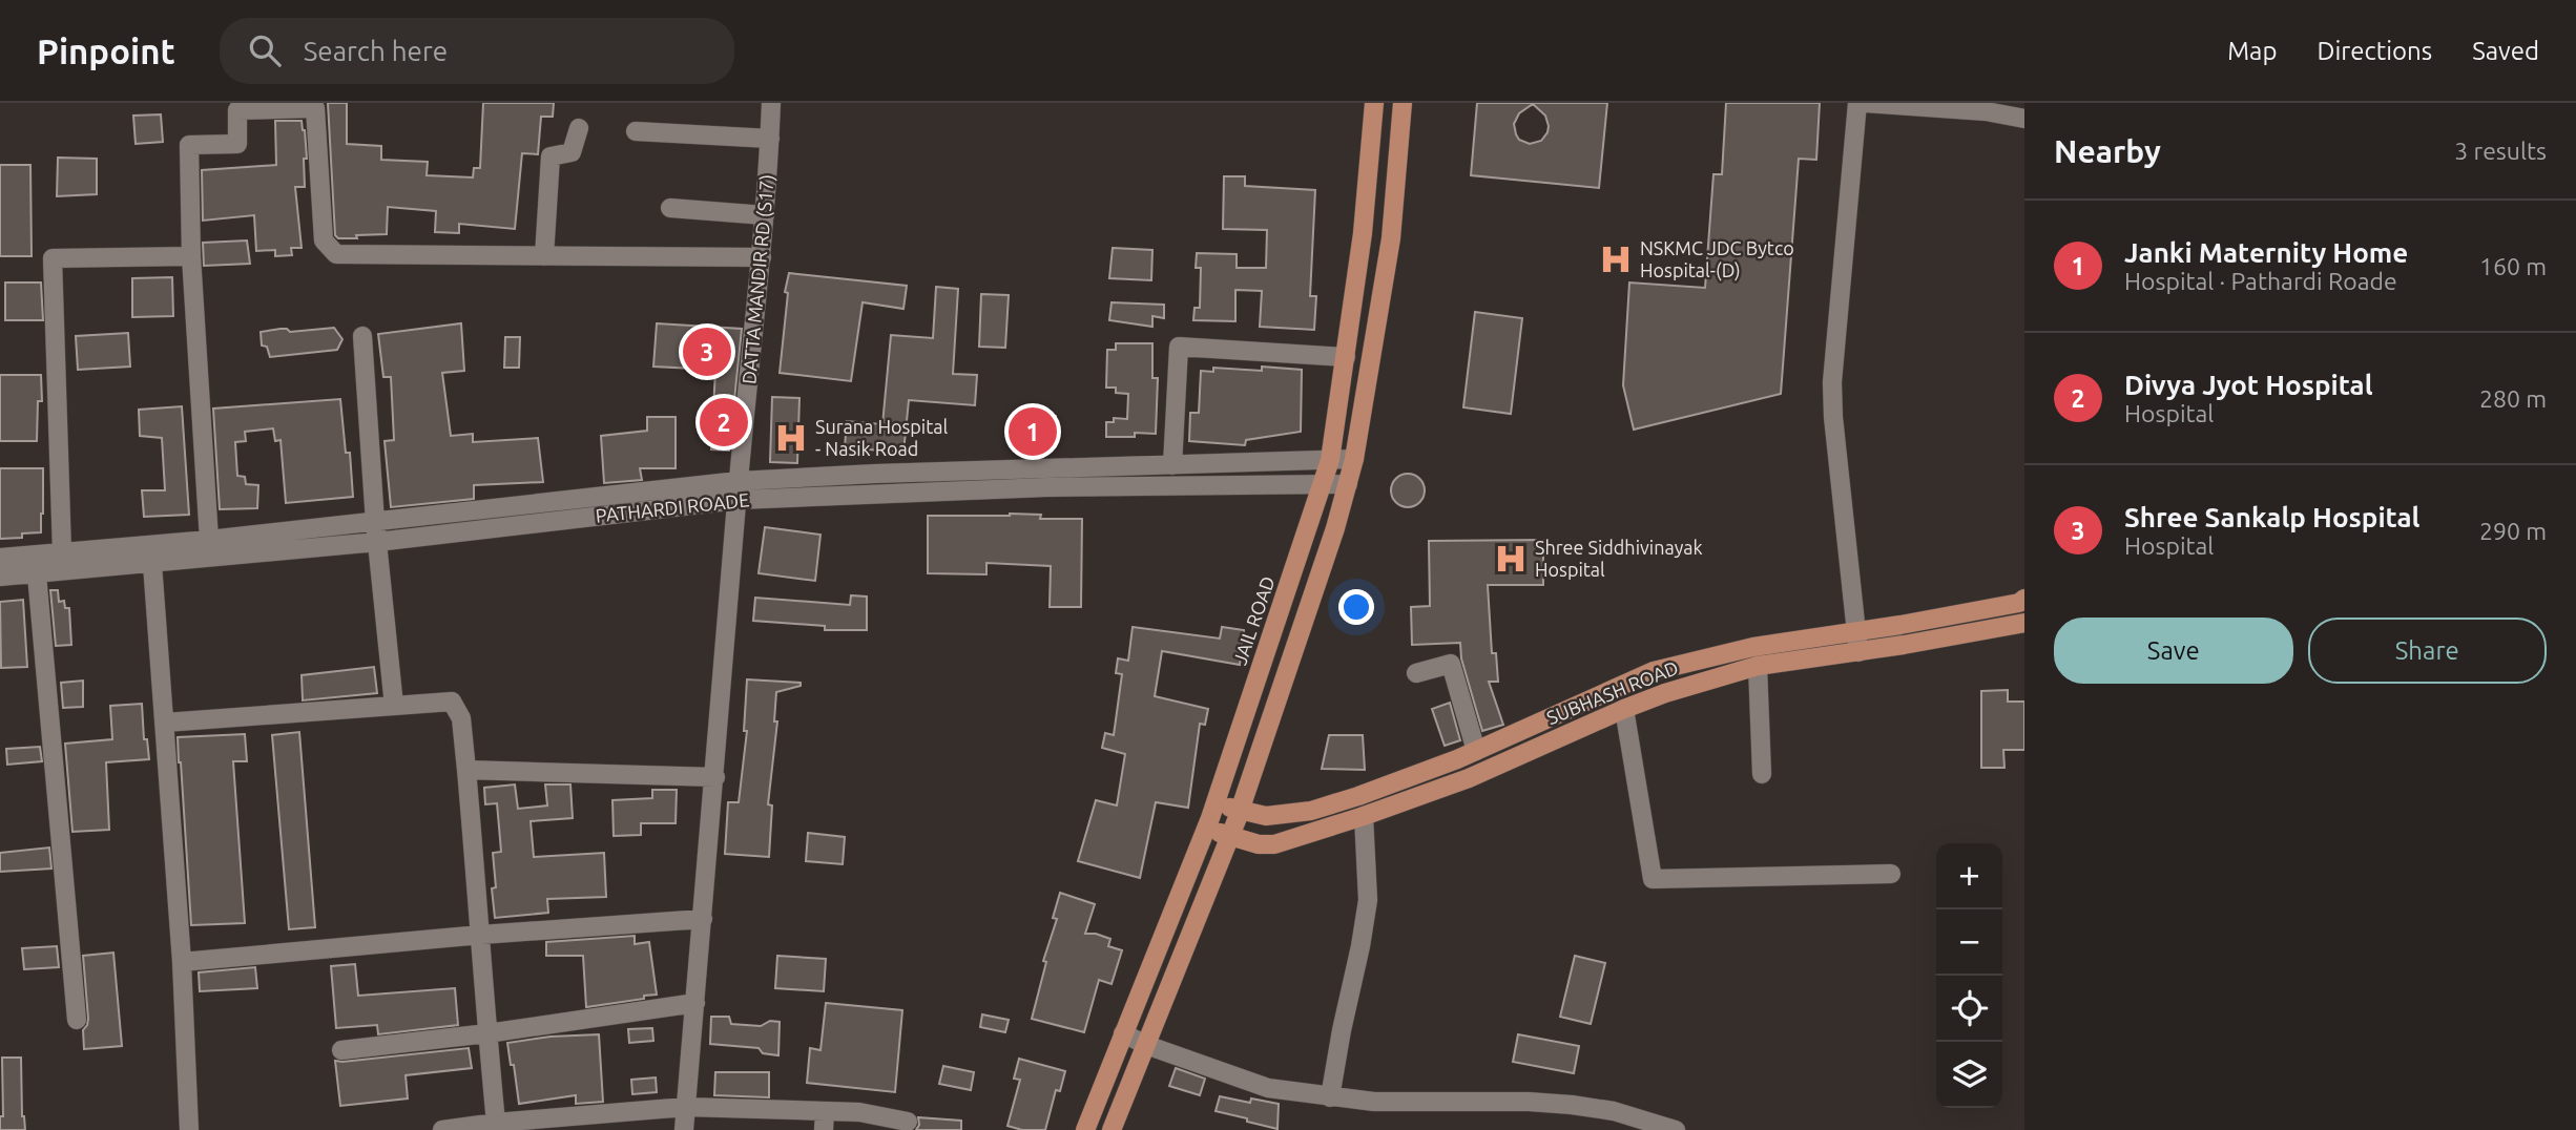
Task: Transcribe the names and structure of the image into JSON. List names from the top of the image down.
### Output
{
  "streets": {
    "main road": ["JAIL ROAD", "SUBHASH ROAD"],
    "street": ["DATTA MANDIR RD (S17)", "PATHARDI ROADE"]
  },
  "crossings": [
    ["DATTA MANDIR RD (S17)", "PATHARDI ROADE"],
    ["PATHARDI ROADE", "JAIL ROAD"],
    ["JAIL ROAD", "SUBHASH ROAD"]
  ],
  "places": {
    "hospital": ["NSKMC JDC Bytco Hospital-(D)", "Surana Hospital - Nasik Road", "Shree Siddhivinayak Hospital"]
  },
  "page": {
    "header": "Pinpoint",
    "search": "Search here",
    "nav": ["Map", "Directions", "Saved"],
    "heading": ["Nearby", "3 results"],
    "list": [
      {
        "mark": "1",
        "name": "Janki Maternity Home",
        "note": "Hospital · Pathardi Roade",
        "value": "160 m"
      },
      {
        "mark": "2",
        "name": "Divya Jyot Hospital",
        "note": "Hospital",
        "value": "280 m"
      },
      {
        "mark": "3",
        "name": "Shree Sankalp Hospital",
        "note": "Hospital",
        "value": "290 m"
      }
    ],
    "pins": ["3", "2", "1"],
    "buttons": ["Save", "Share"],
    "map_buttons": ["+", "−"]
  }
}
